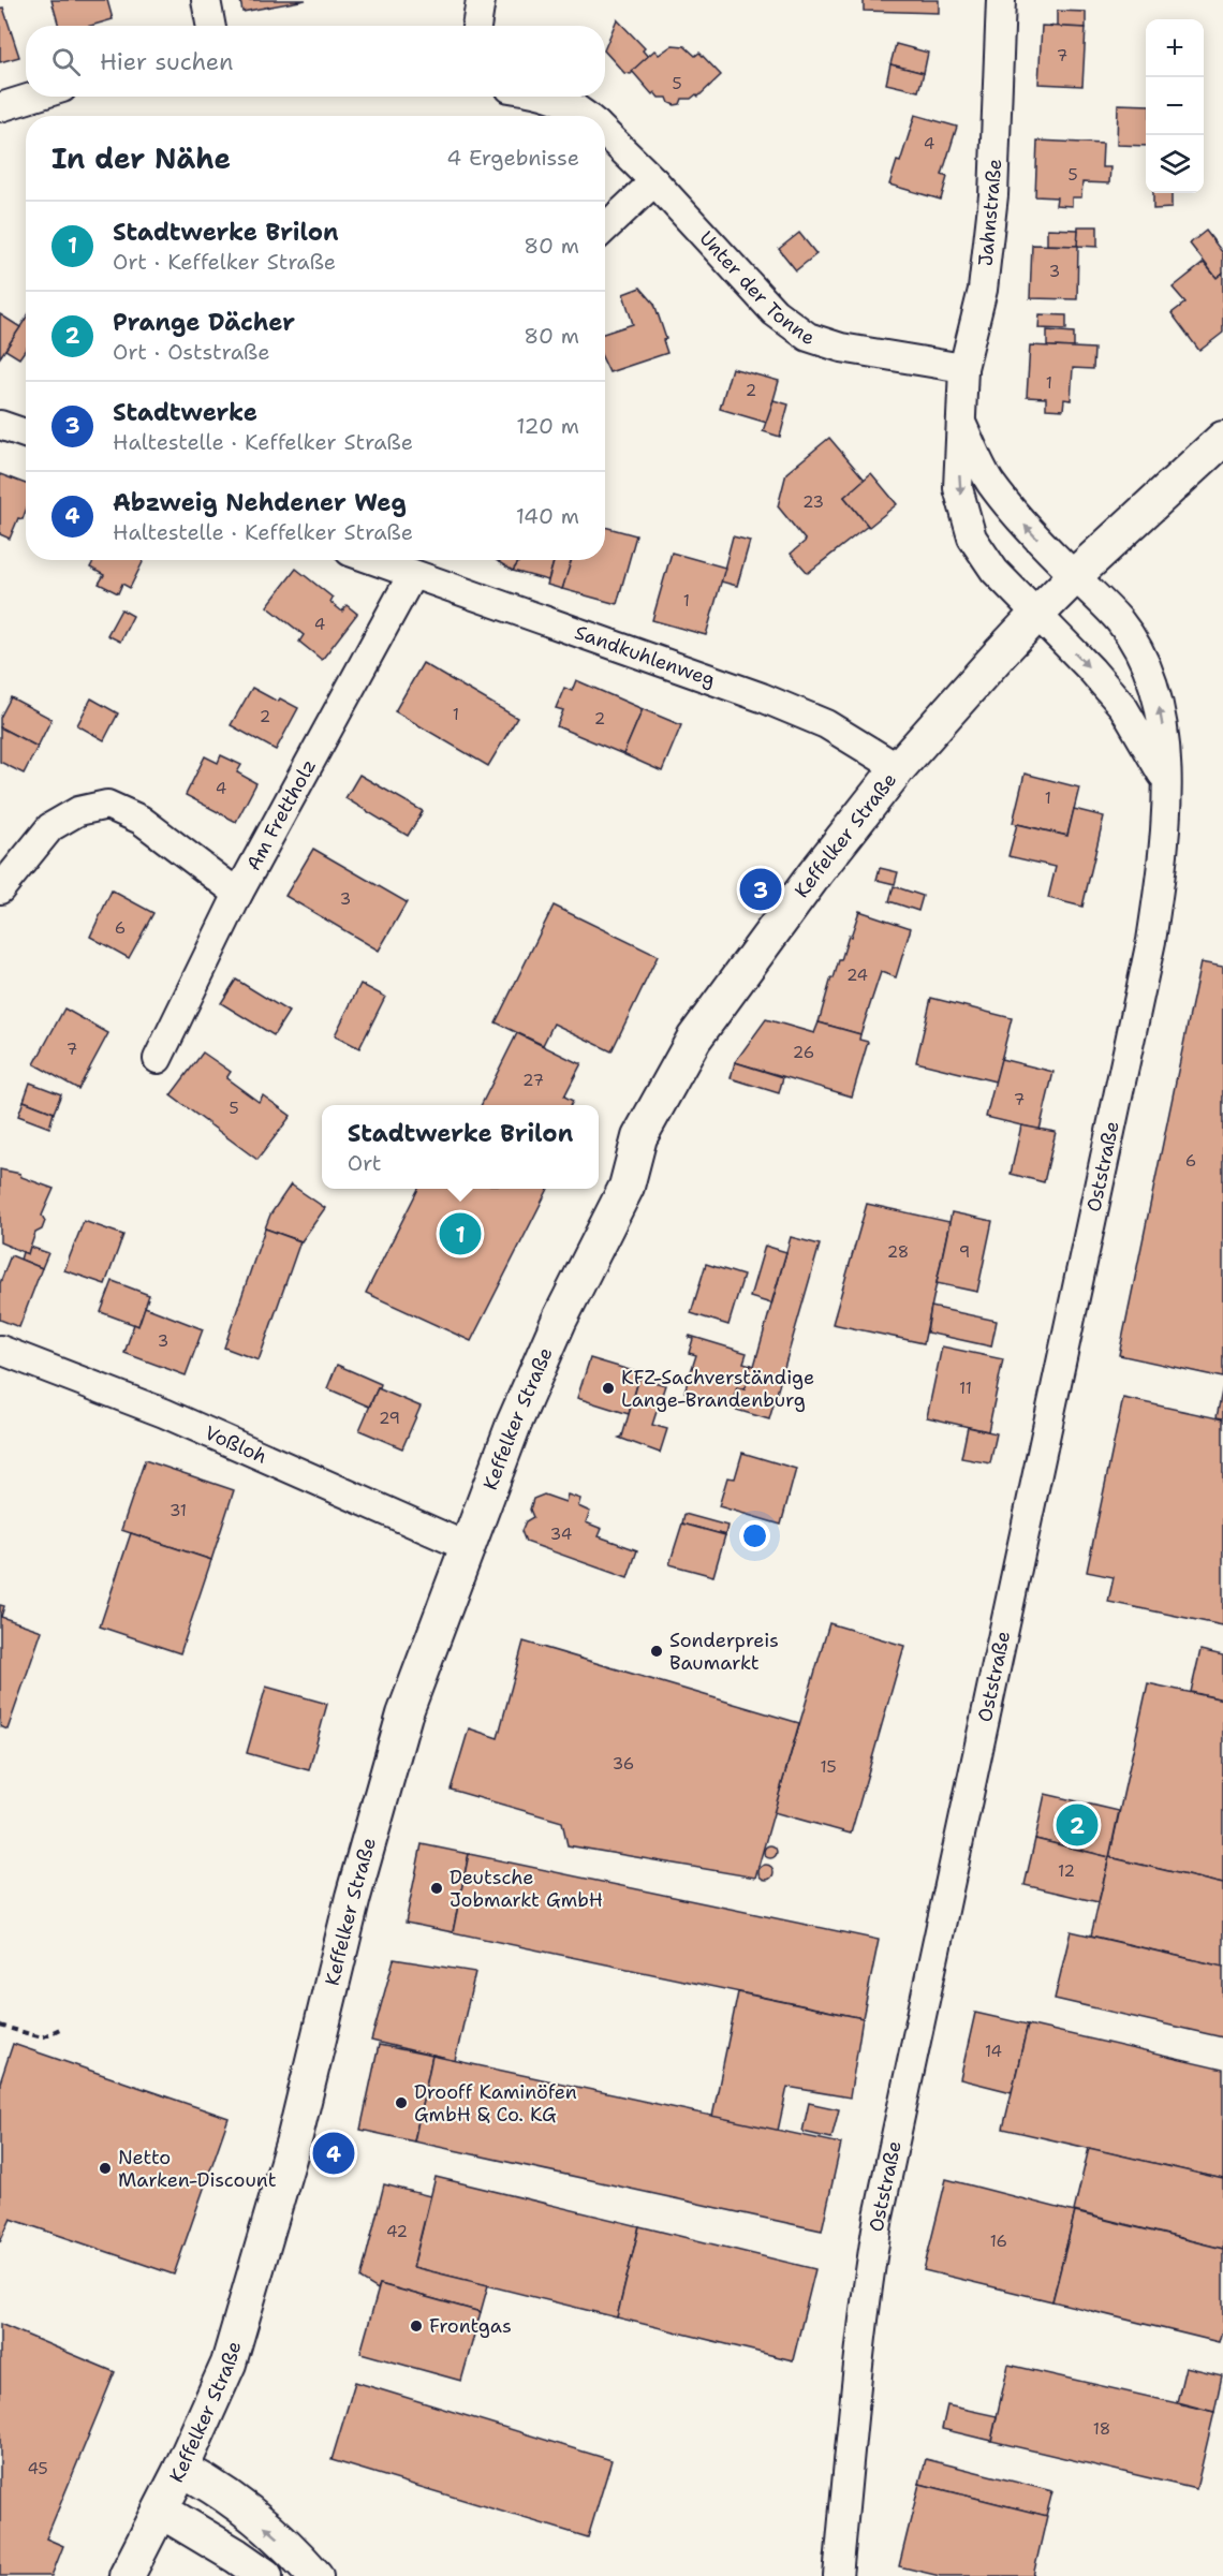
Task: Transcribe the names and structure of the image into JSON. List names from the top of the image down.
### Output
{
  "streets": {
    "street": [
      "Jahnstraße",
      "Unter der Tonne",
      "Sandkuhlenweg",
      "Am Frettholz",
      "Keffelker Straße",
      "Oststraße",
      "Voßloh"
    ]
  },
  "crossings": [
    ["Jahnstraße", "Unter der Tonne"],
    ["Jahnstraße", "Keffelker Straße"],
    ["Jahnstraße", "Oststraße"],
    ["Sandkuhlenweg", "Am Frettholz"],
    ["Sandkuhlenweg", "Keffelker Straße"],
    ["Keffelker Straße", "Oststraße"],
    ["Keffelker Straße", "Voßloh"]
  ],
  "places": [
    "KFZ-Sachverständige Lange-Brandenburg",
    "Sonderpreis Baumarkt",
    "Deutsche Jobmarkt GmbH",
    "Drooff Kaminöfen GmbH & Co. KG",
    "Netto Marken-Discount",
    "Frontgas"
  ],
  "house_numbers": [
    "7",
    "5",
    "4",
    "5",
    "3",
    "1",
    "2",
    "23",
    "1",
    "4",
    "1",
    "2",
    "2",
    "4",
    "1",
    "3",
    "6",
    "24",
    "7",
    "26",
    "27",
    "7",
    "5",
    "6",
    "28",
    "9",
    "3",
    "11",
    "29",
    "31",
    "34",
    "36",
    "15",
    "12",
    "14",
    "42",
    "16",
    "18",
    "45"
  ],
  "page": {
    "map_buttons": ["+", "−"],
    "search": "Hier suchen",
    "heading": ["In der Nähe", "4 Ergebnisse"],
    "list": [
      {
        "mark": "1",
        "name": "Stadtwerke Brilon",
        "note": "Ort · Keffelker Straße",
        "value": "80 m"
      },
      {
        "mark": "2",
        "name": "Prange Dächer",
        "note": "Ort · Oststraße",
        "value": "80 m"
      },
      {
        "mark": "3",
        "name": "Stadtwerke",
        "note": "Haltestelle · Keffelker Straße",
        "value": "120 m"
      },
      {
        "mark": "4",
        "name": "Abzweig Nehdener Weg",
        "note": "Haltestelle · Keffelker Straße",
        "value": "140 m"
      }
    ],
    "pins": [
      "3",
      "1",
      "2",
      "4"
    ],
    "popup": ["Stadtwerke Brilon", "Ort"]
  }
}
